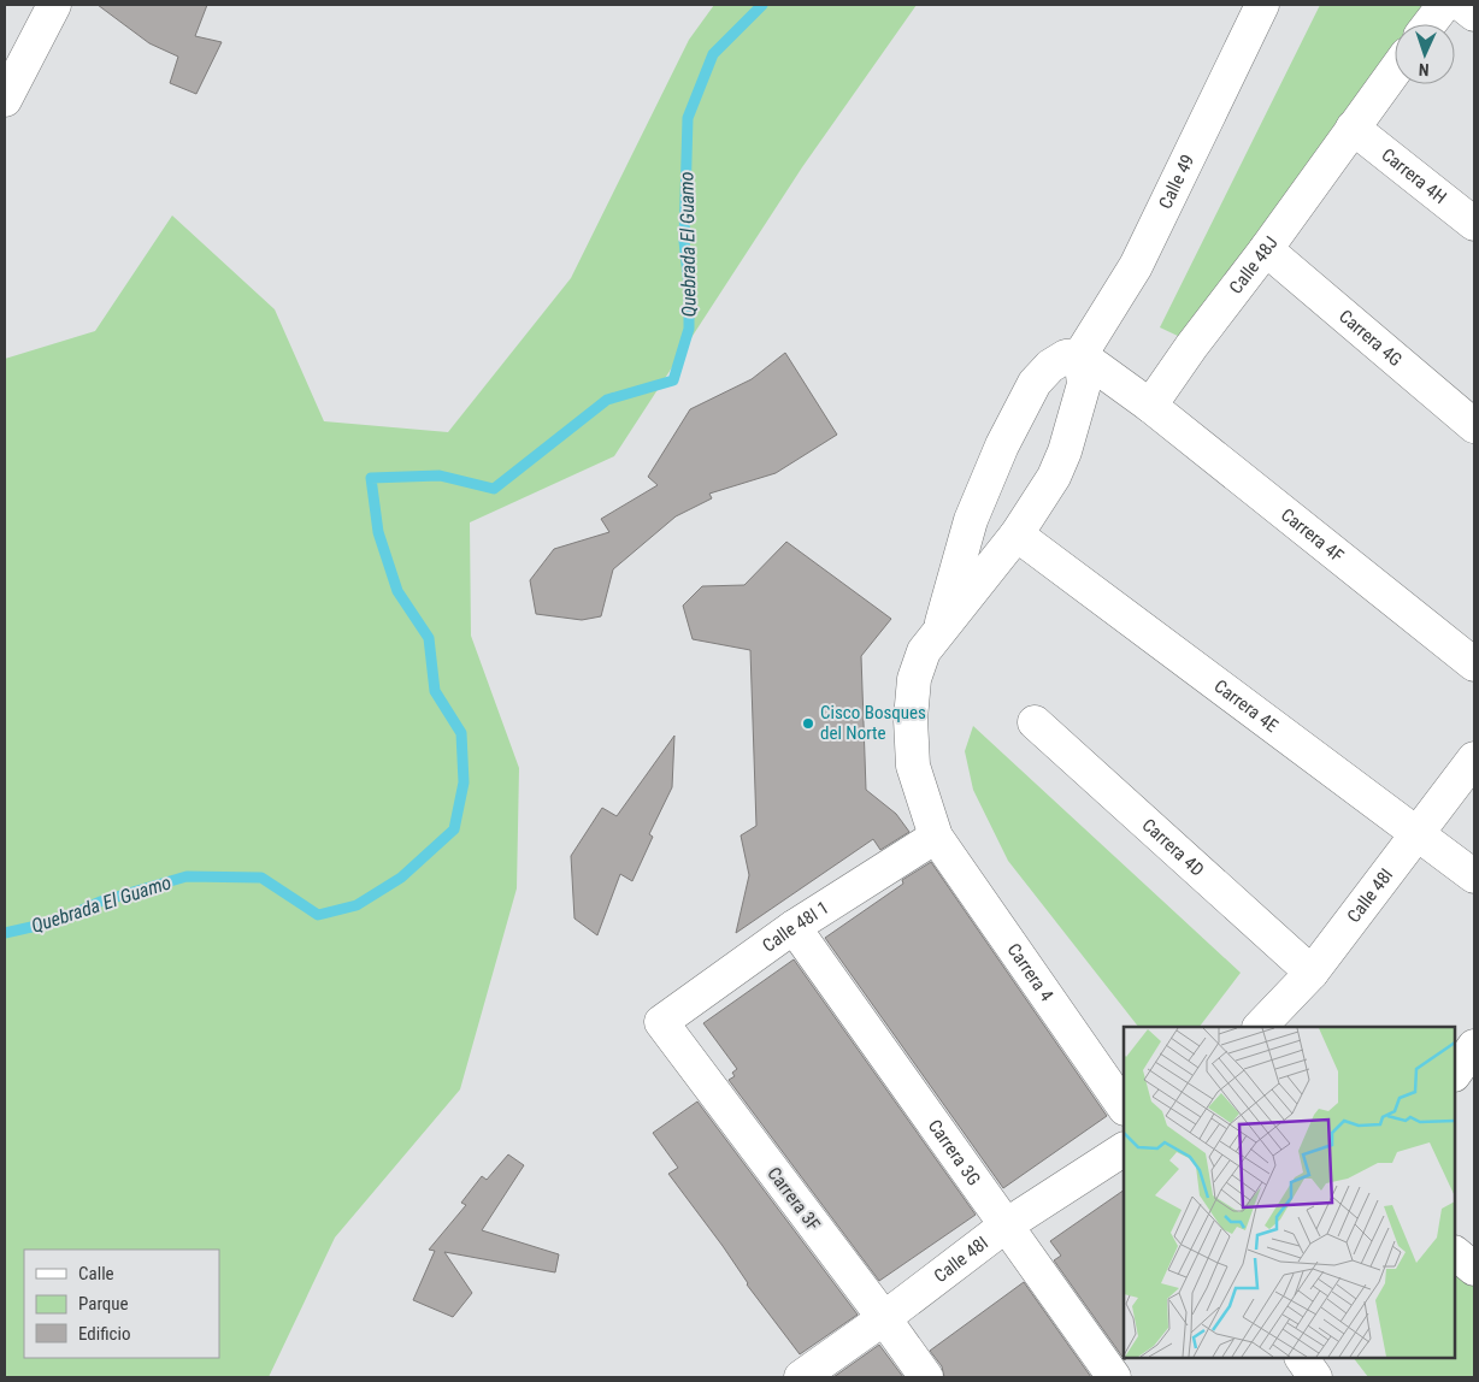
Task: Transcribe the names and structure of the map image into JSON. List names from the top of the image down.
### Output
{
  "streets": {
    "street": [
      "Carrera 4H",
      "Calle 49",
      "Calle 48J",
      "Carrera 4G",
      "Carrera 4F",
      "Carrera 4E",
      "Carrera 4D",
      "Calle 48I",
      "Calle 48I 1",
      "Carrera 4",
      "Carrera 3G",
      "Carrera 3F"
    ]
  },
  "crossings": [
    ["Carrera 4H", "Calle 48J"],
    ["Calle 48J", "Carrera 4G"],
    ["Calle 48J", "Carrera 4F"],
    ["Carrera 4E", "Calle 48I"],
    ["Carrera 4D", "Calle 48I"],
    ["Calle 48I", "Carrera 3G"],
    ["Calle 48I", "Carrera 3F"],
    ["Calle 48I 1", "Carrera 4"],
    ["Calle 48I 1", "Carrera 3G"],
    ["Calle 48I 1", "Carrera 3F"]
  ],
  "water": ["Quebrada El Guamo"],
  "places": ["Cisco Bosques del Norte"],
  "legend": ["Calle", "Parque", "Edificio"],
  "north": "bottom"
}
